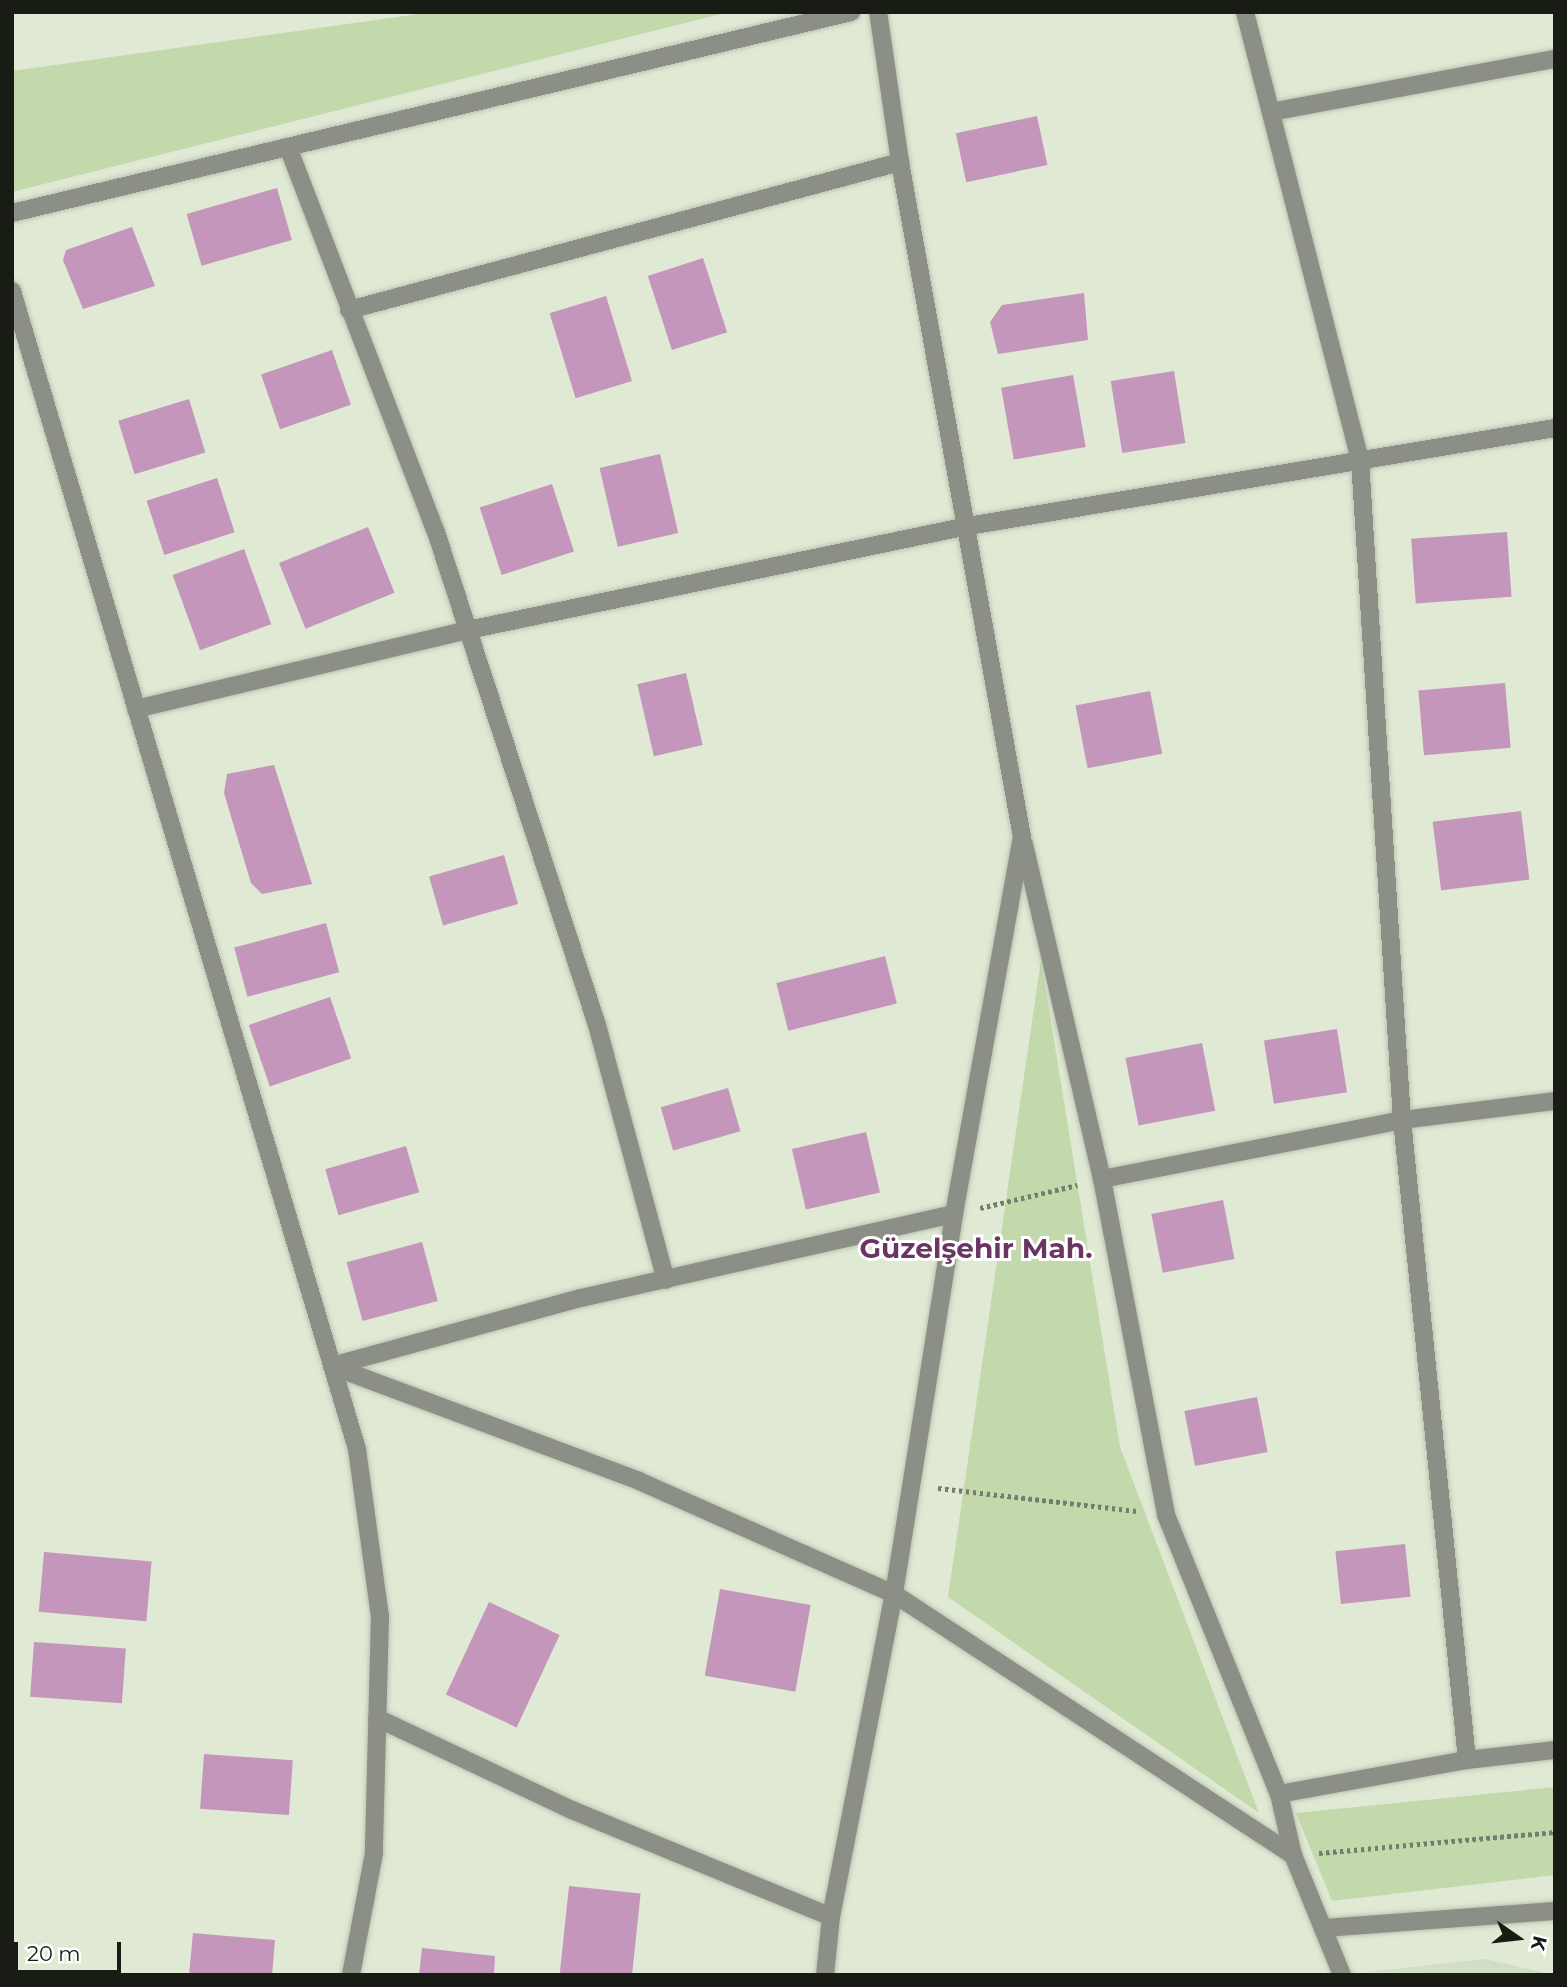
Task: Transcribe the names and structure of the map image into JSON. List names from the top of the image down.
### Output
{
  "districts": ["Güzelşehir Mah."],
  "scale_bar": "20 m",
  "north": "right"
}
